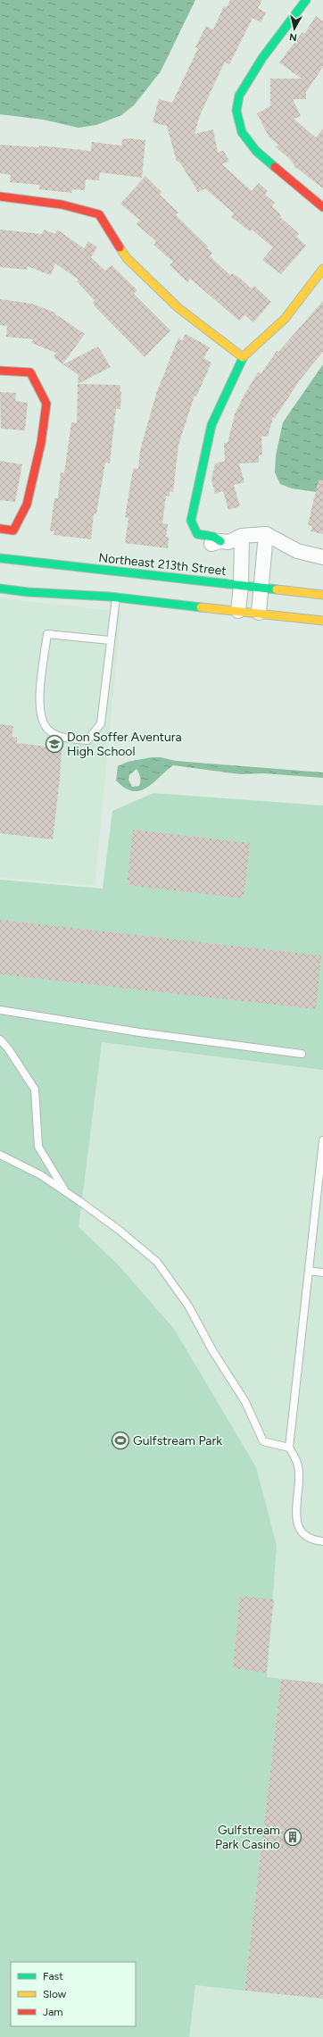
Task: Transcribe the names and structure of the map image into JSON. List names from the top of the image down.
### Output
{
  "streets": {
    "street": ["Northeast 213th Street"]
  },
  "places": {
    "school or university": ["Don Soffer Aventura High School"],
    "sports": ["Gulfstream Park"],
    "building": ["Gulfstream Park Casino"]
  },
  "legend": ["Fast", "Slow", "Jam"],
  "north": "bottom"
}
